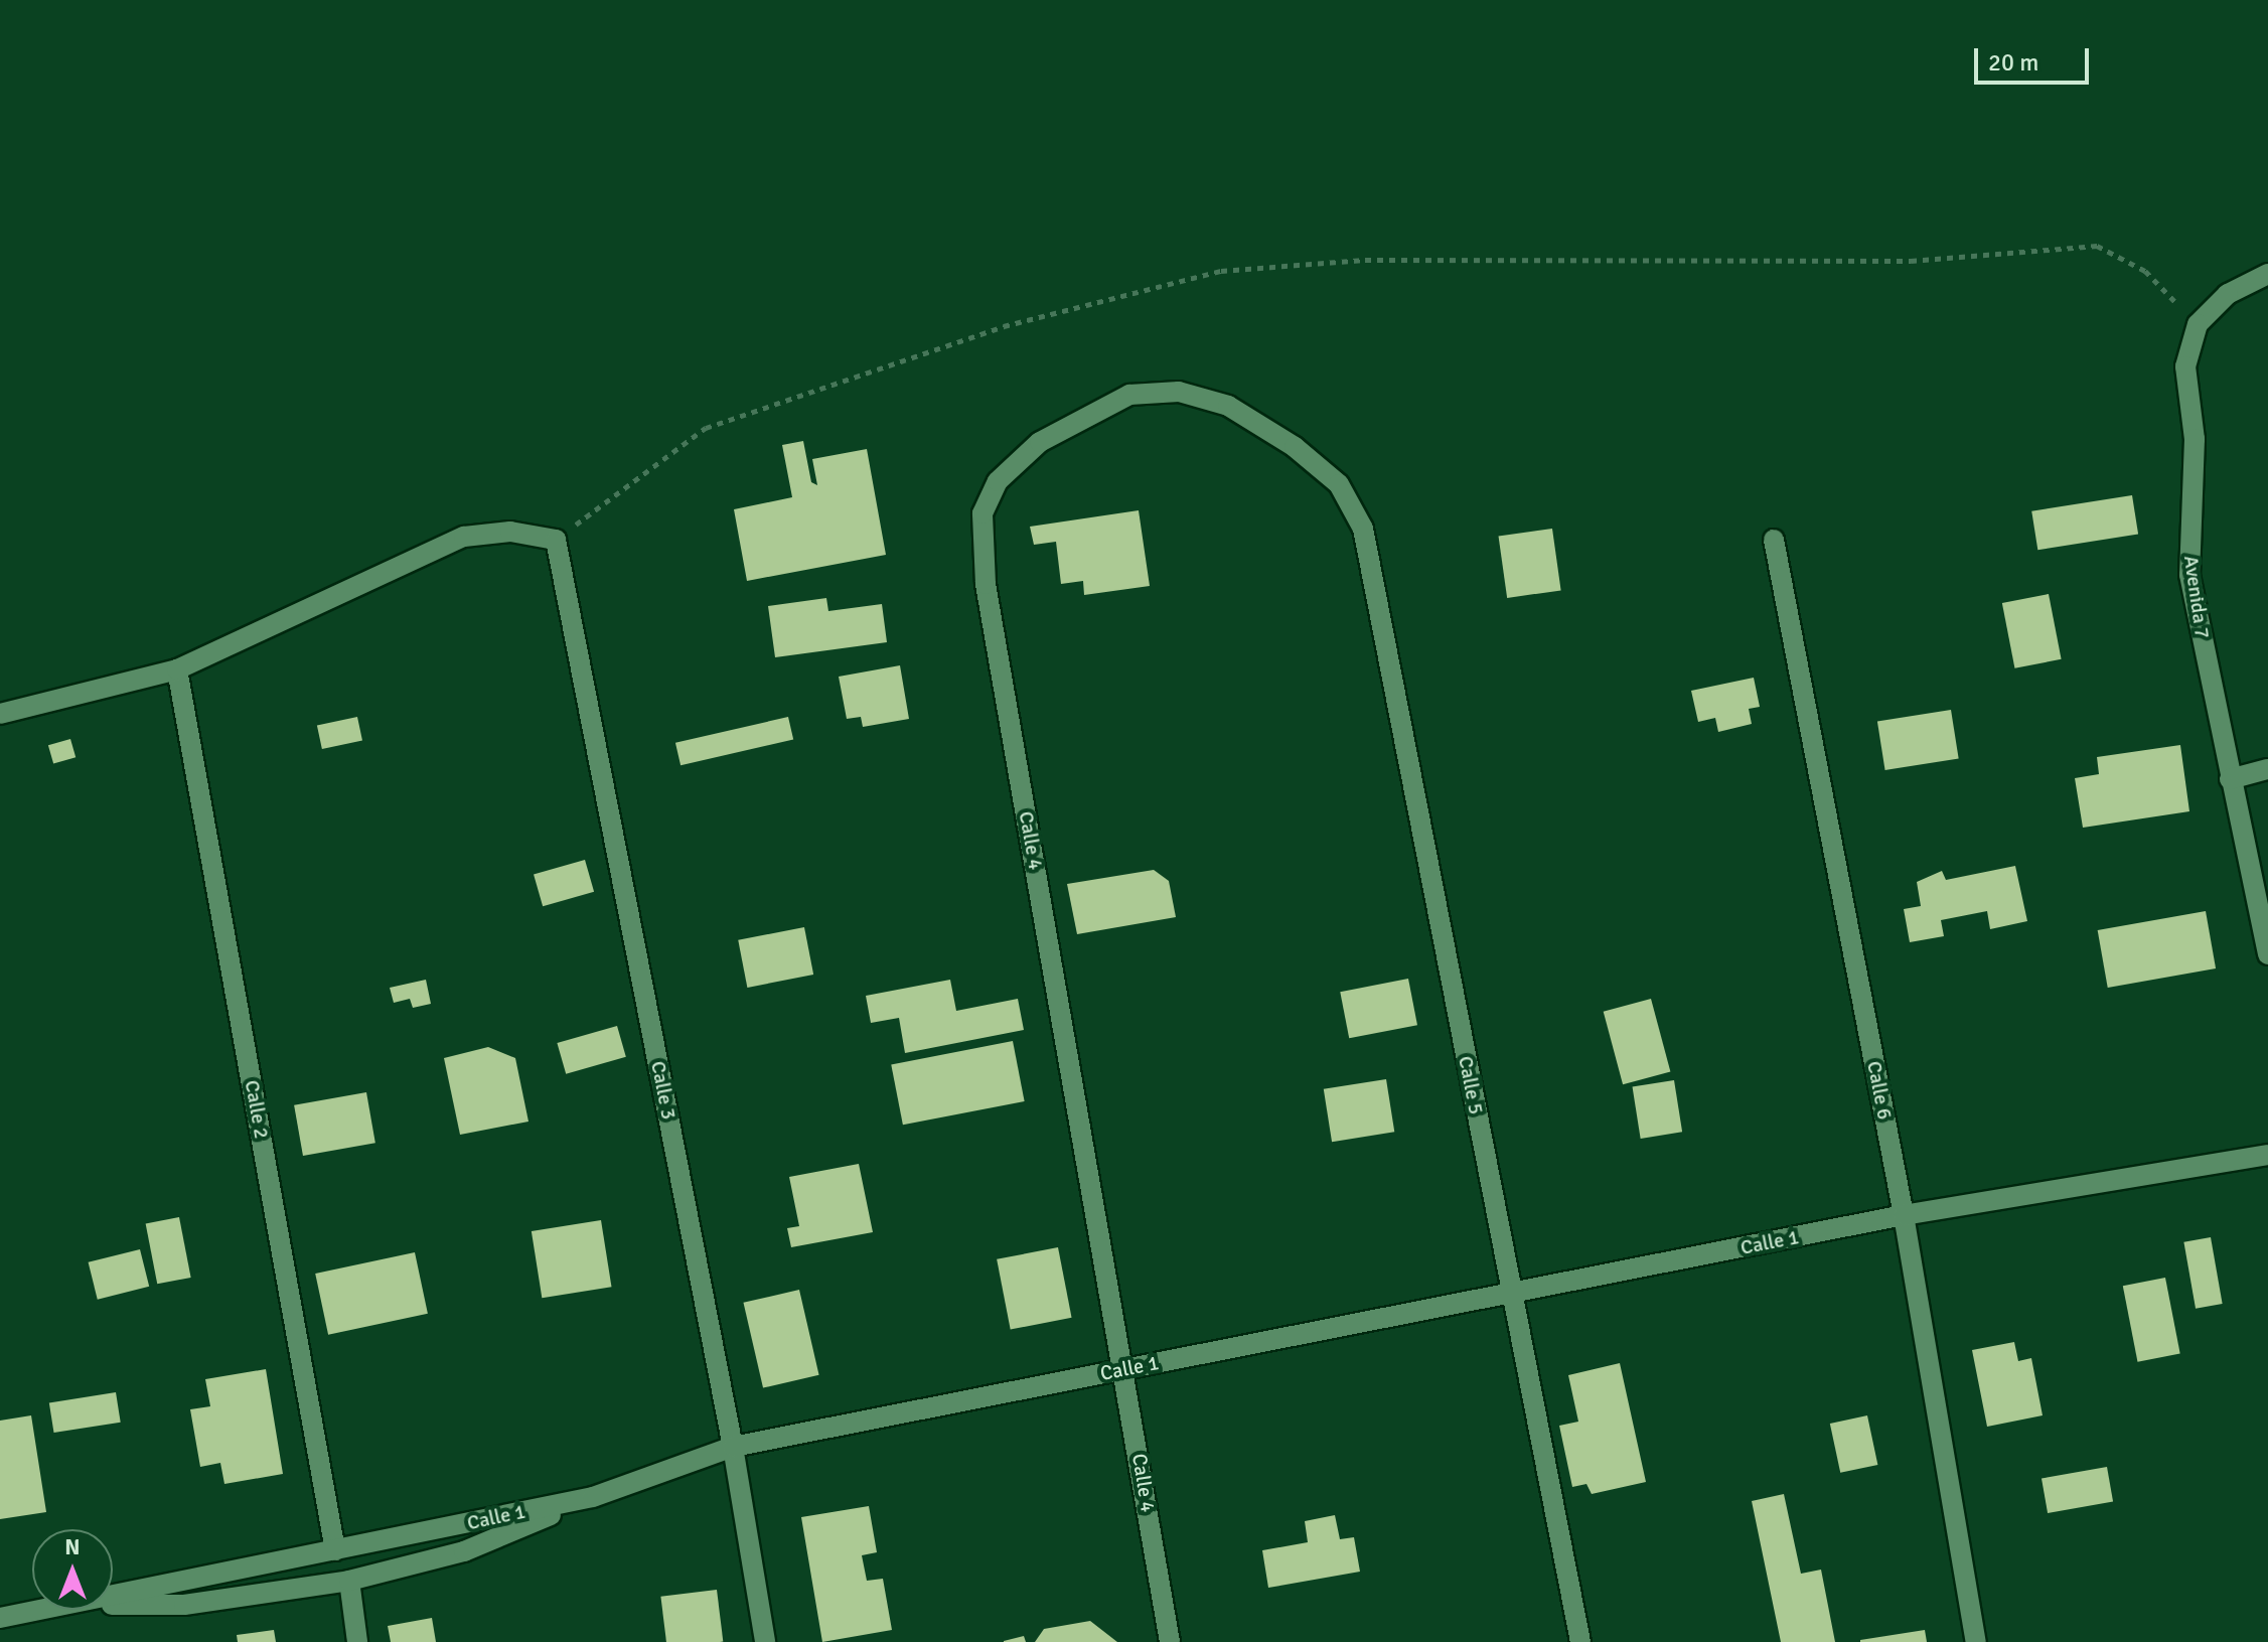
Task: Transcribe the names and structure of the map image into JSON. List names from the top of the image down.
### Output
{
  "streets": {
    "street": [
      "Avenida 7",
      "Calle 4",
      "Calle 5",
      "Calle 3",
      "Calle 6",
      "Calle 2",
      "Calle 1"
    ]
  },
  "crossings": [
    ["Calle 4", "Calle 5"],
    ["Calle 4", "Calle 1"],
    ["Calle 5", "Calle 1"],
    ["Calle 3", "Calle 1"],
    ["Calle 6", "Calle 1"],
    ["Calle 2", "Calle 1"]
  ],
  "scale_bar": "20 m",
  "north": "top"
}
